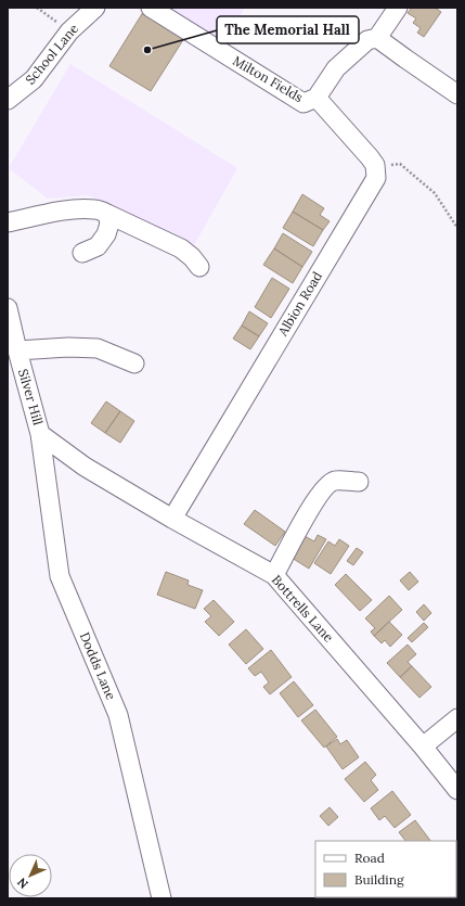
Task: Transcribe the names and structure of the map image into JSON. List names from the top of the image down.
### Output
{
  "streets": {
    "street": [
      "School Lane",
      "Milton Fields",
      "Albion Road",
      "Silver Hill",
      "Bottrells Lane",
      "Dodds Lane"
    ]
  },
  "crossings": [
    ["Albion Road", "Bottrells Lane"],
    ["Silver Hill", "Bottrells Lane"],
    ["Silver Hill", "Dodds Lane"],
    ["Bottrells Lane", "Dodds Lane"]
  ],
  "places": ["The Memorial Hall"],
  "legend": ["Road", "Building"],
  "north": "bottom left"
}
